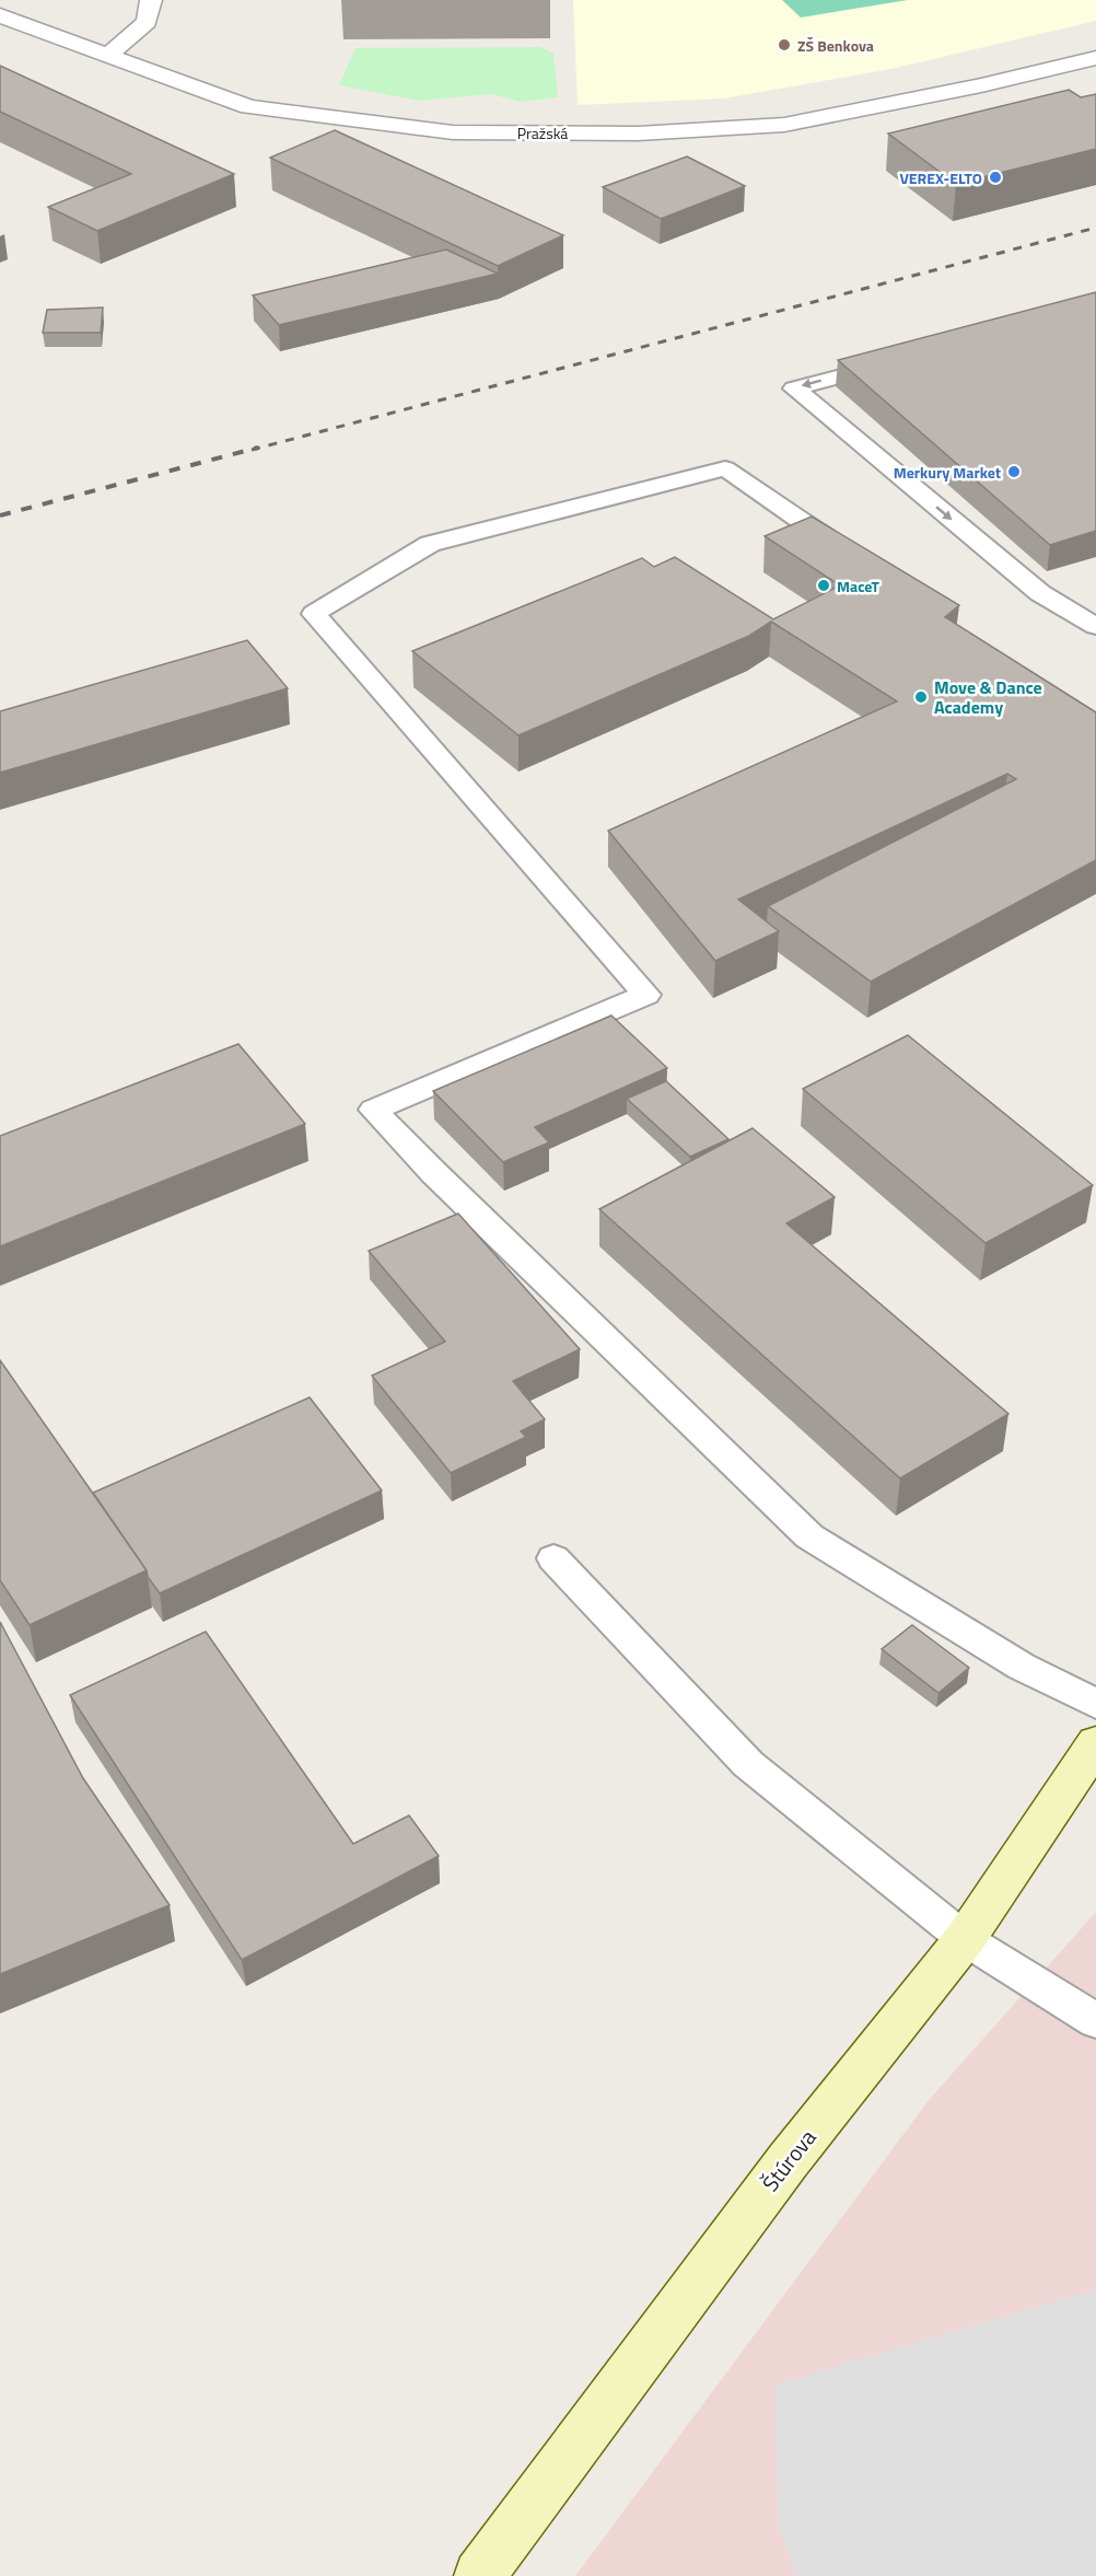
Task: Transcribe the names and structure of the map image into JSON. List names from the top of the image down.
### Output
{
  "streets": {
    "street": ["Pražská", "Štúrova"]
  },
  "places": [
    "ZŠ Benkova",
    "VEREX-ELTO",
    "Merkury Market",
    "MaceT",
    "Move & Dance Academy"
  ]
}
